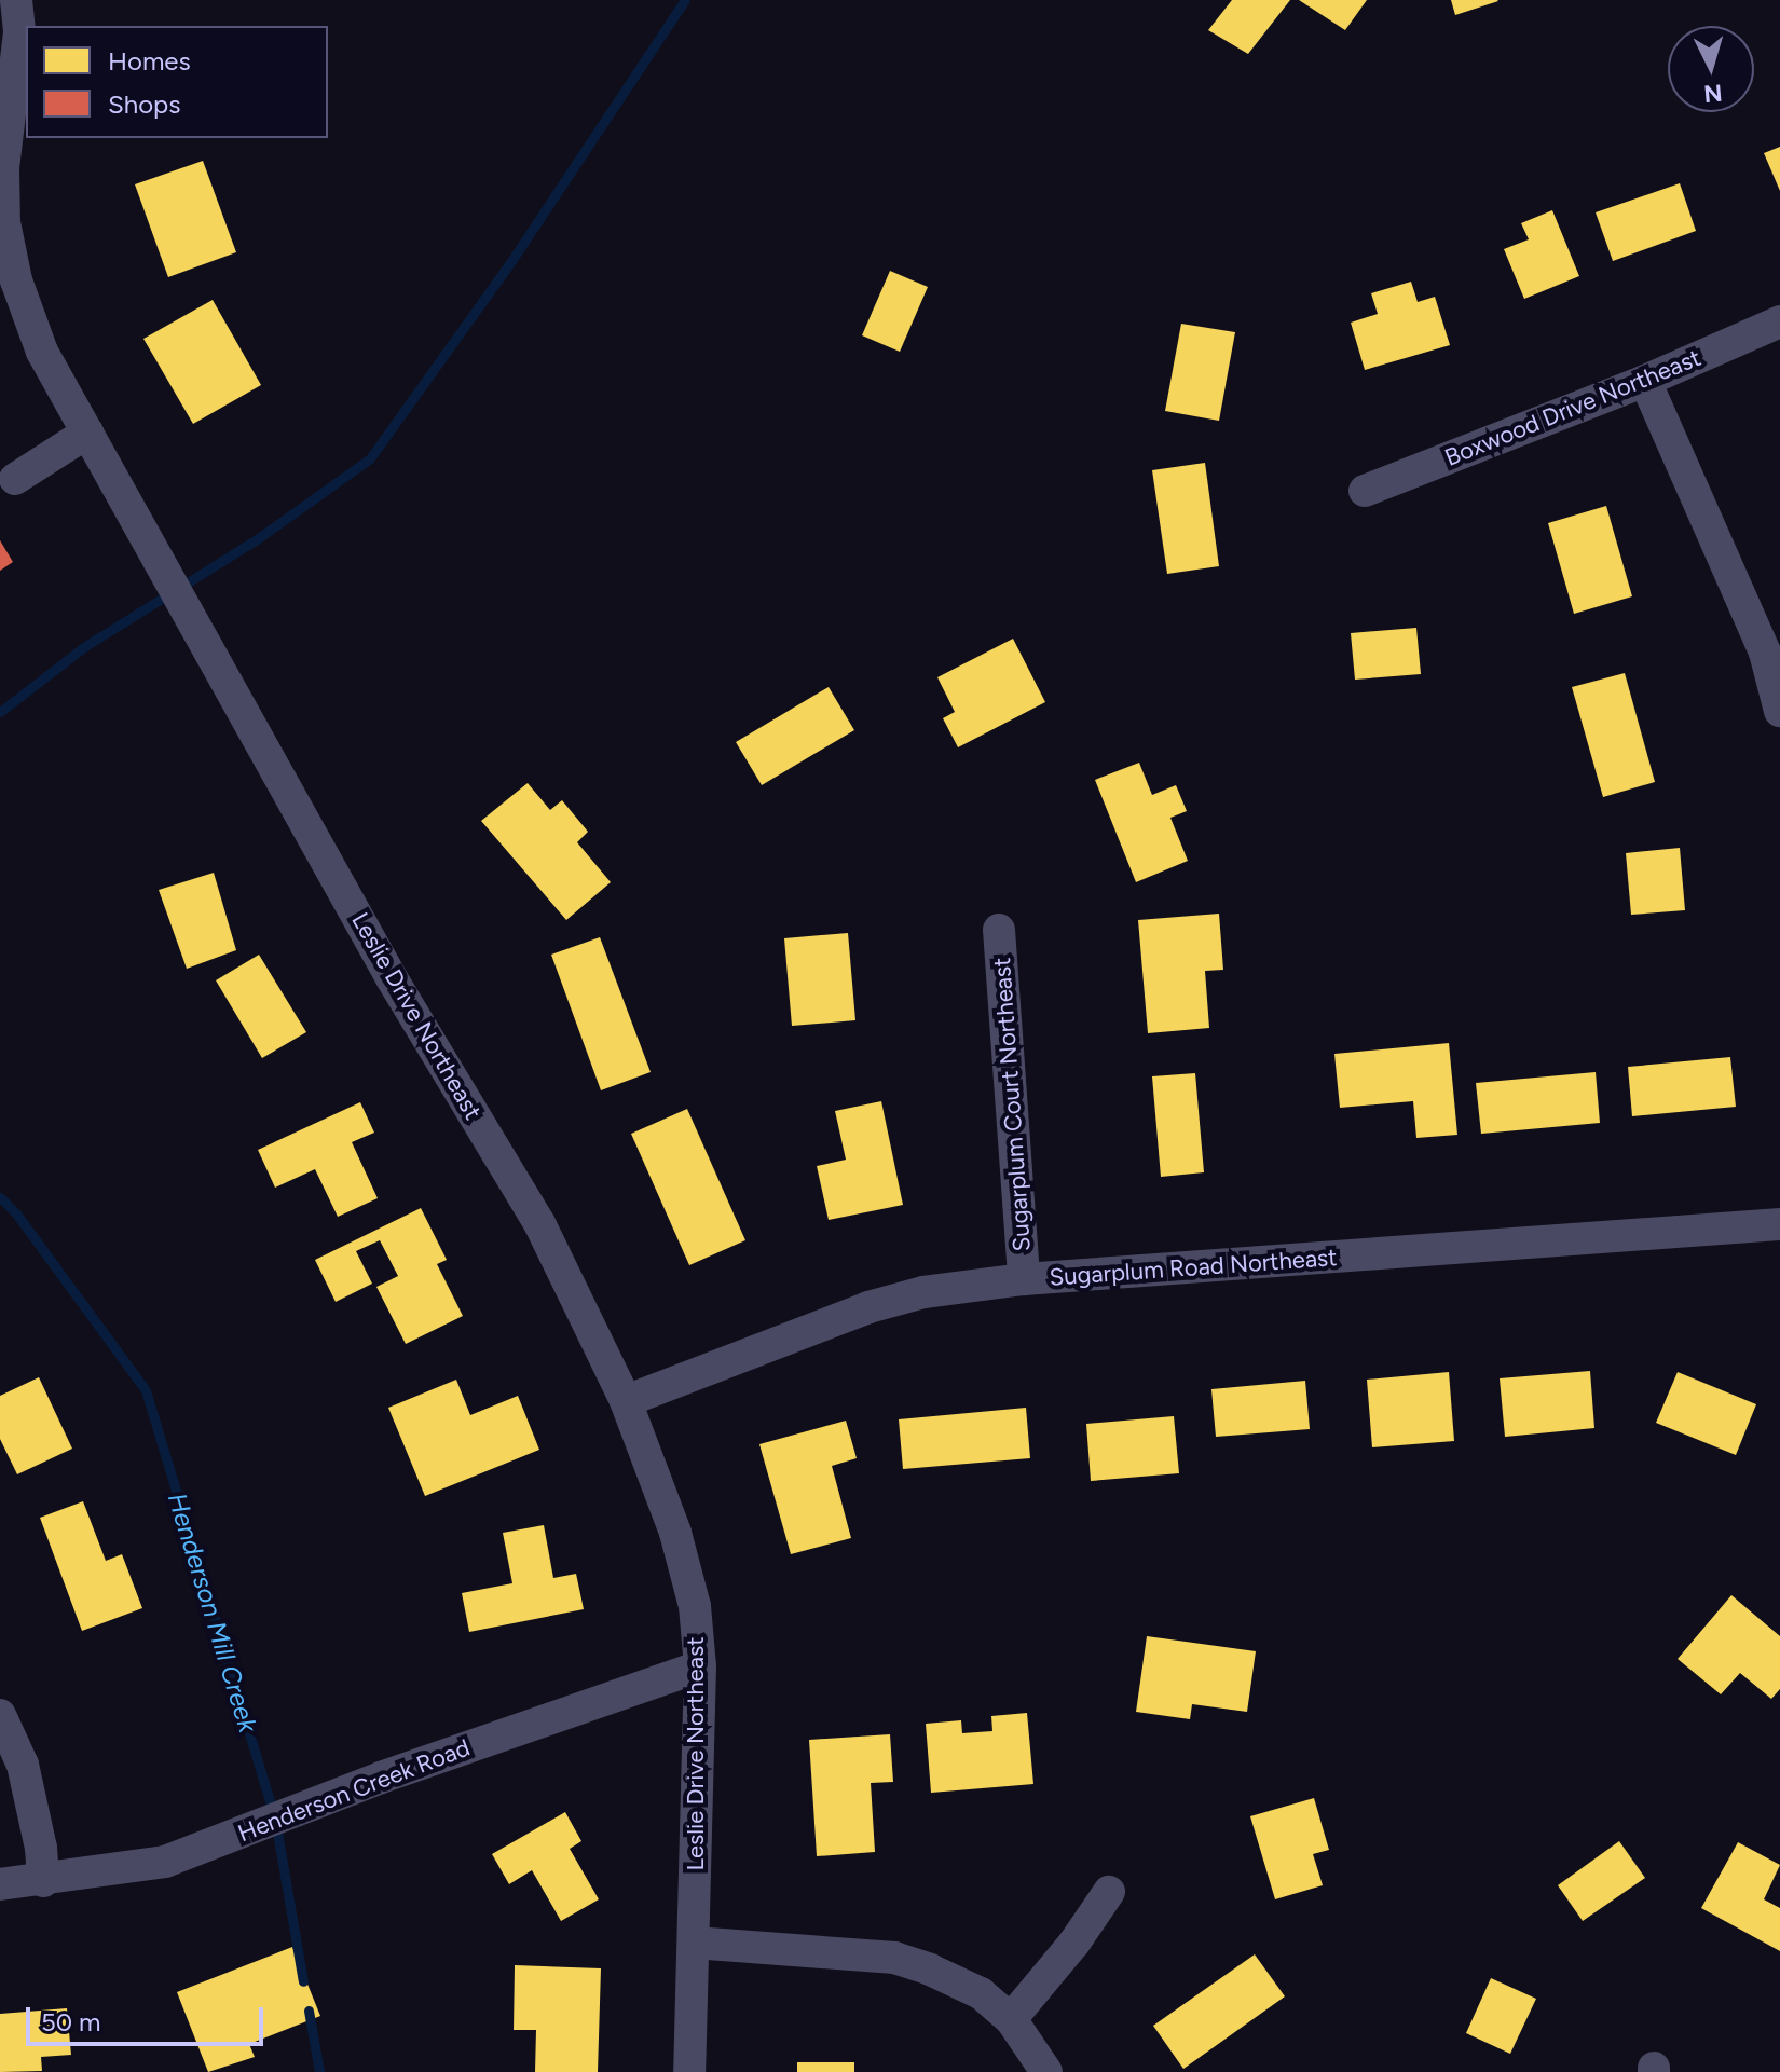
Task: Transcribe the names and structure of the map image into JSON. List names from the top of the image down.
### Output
{
  "streets": {
    "street": [
      "Boxwood Drive Northeast",
      "Leslie Drive Northeast",
      "Sugarplum Court Northeast",
      "Sugarplum Road Northeast",
      "Henderson Creek Road"
    ]
  },
  "crossings": [
    ["Leslie Drive Northeast", "Sugarplum Road Northeast"],
    ["Leslie Drive Northeast", "Henderson Creek Road"],
    ["Sugarplum Court Northeast", "Sugarplum Road Northeast"]
  ],
  "water": ["Henderson Mill Creek"],
  "legend": ["Homes", "Shops"],
  "scale_bar": "50 m",
  "north": "bottom"
}
